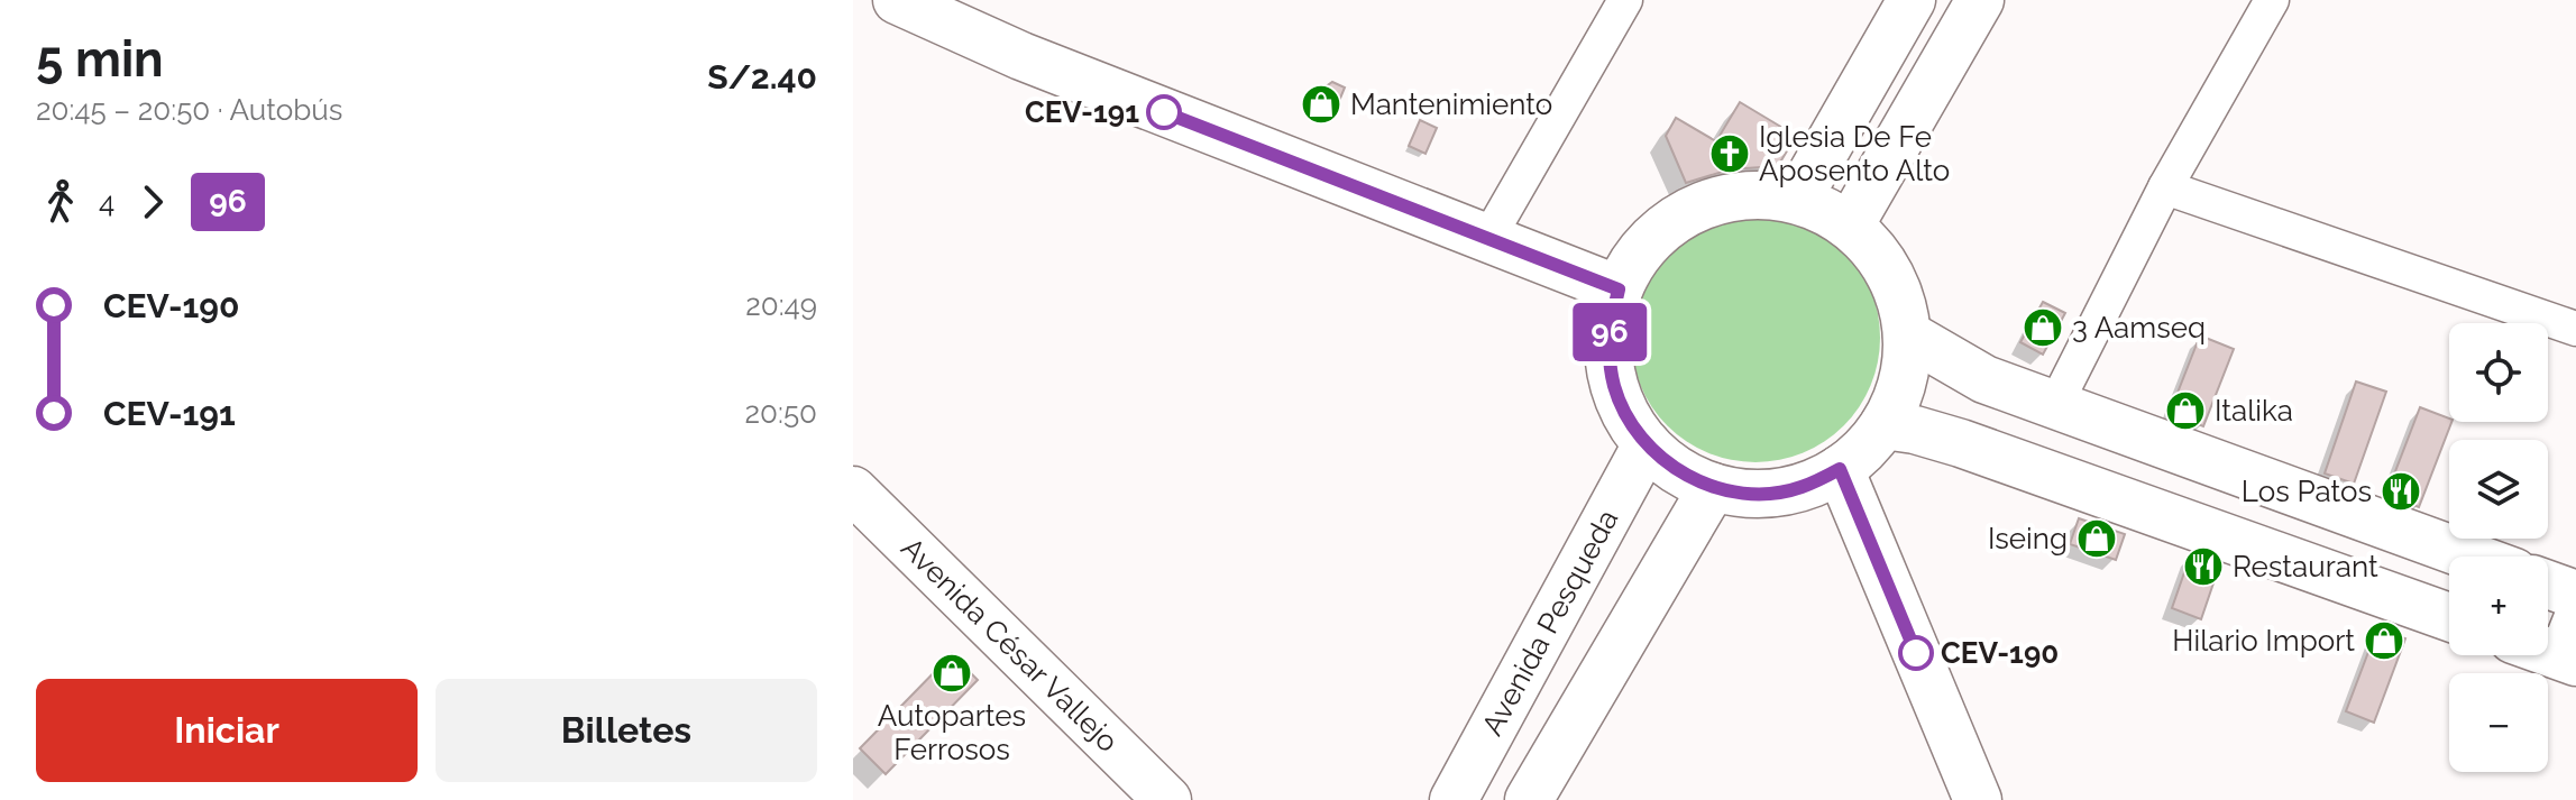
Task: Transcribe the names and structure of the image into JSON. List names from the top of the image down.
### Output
{
  "streets": {
    "main road": ["Avenida Pesqueda", "Avenida César Vallejo"]
  },
  "places": {
    "shop": [
      "Mantenimiento",
      "3 Aamseq",
      "Italika",
      "Iseing",
      "Hilario Import",
      "Autopartes Ferrosos"
    ],
    "other": ["CEV-191", "CEV-190"],
    "church": ["Iglesia De Fe Aposento Alto"],
    "restaurant": ["Los Patos", "Restaurant"]
  },
  "lines": ["bus line 96"],
  "page": {
    "heading": ["5 min", "20:45 – 20:50 · Autobús", "S/2.40"],
    "on_map": "96",
    "legs": ["4", "96"],
    "list": [
      {
        "name": "CEV-190",
        "value": "20:49"
      },
      {
        "name": "CEV-191",
        "value": "20:50"
      }
    ],
    "map_buttons": ["+", "−"],
    "buttons": ["Iniciar", "Billetes"]
  }
}
